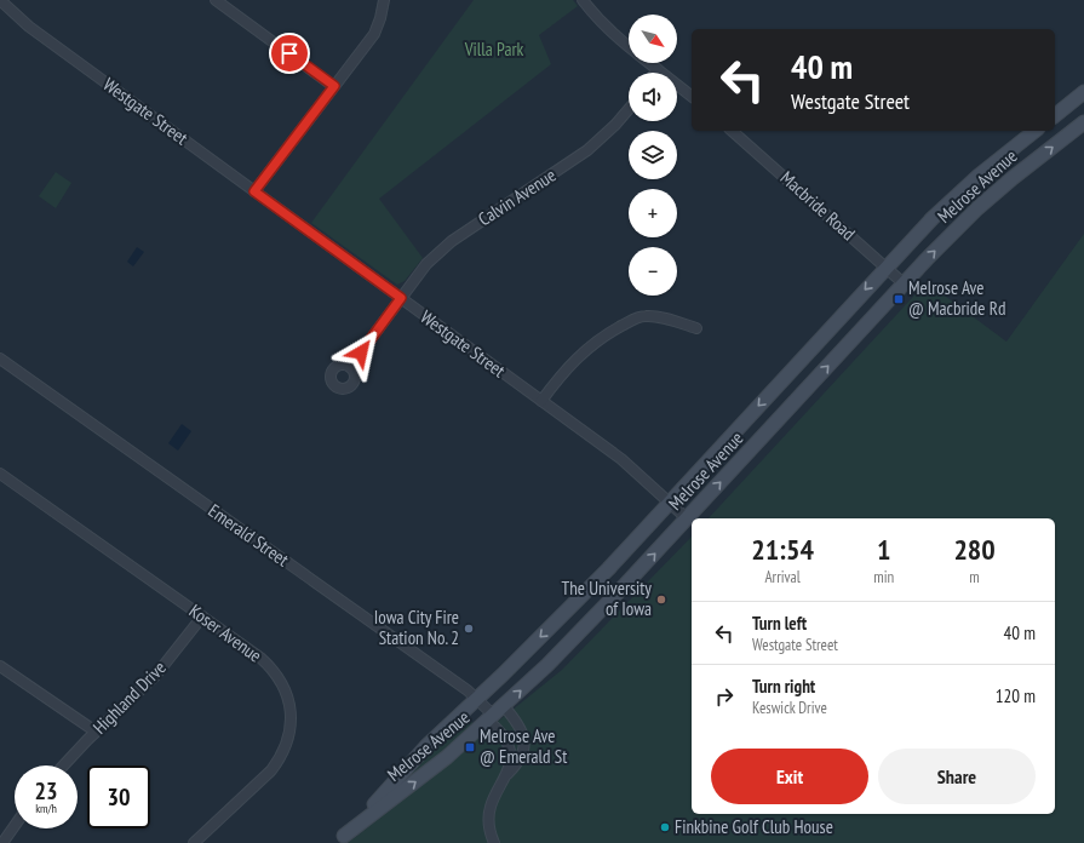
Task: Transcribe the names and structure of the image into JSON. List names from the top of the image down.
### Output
{
  "streets": {
    "main road": ["Melrose Avenue"],
    "street": [
      "Westgate Street",
      "Calvin Avenue",
      "Macbride Road",
      "Emerald Street",
      "Koser Avenue",
      "Highland Drive"
    ]
  },
  "crossings": [
    ["Westgate Street", "Melrose Avenue"],
    ["Westgate Street", "Calvin Avenue"],
    ["Melrose Avenue", "Macbride Road"],
    ["Melrose Avenue", "Emerald Street"],
    ["Koser Avenue", "Highland Drive"]
  ],
  "parks": ["Villa Park"],
  "places": {
    "transit": ["Melrose Ave @ Macbride Rd", "Melrose Ave @ Emerald St"],
    "other": ["The University of Iowa", "Iowa City Fire Station No. 2", "Finkbine Golf Club House"]
  },
  "north": "bottom right",
  "page": {
    "map_buttons": ["+", "−"],
    "turn": ["40 m", "Westgate Street"],
    "eta": [
      "21:54",
      "Arrival",
      "1",
      "min",
      "280",
      "m"
    ],
    "list": [
      {
        "name": "Turn left",
        "note": "Westgate Street",
        "value": "40 m"
      },
      {
        "name": "Turn right",
        "note": "Keswick Drive",
        "value": "120 m"
      }
    ],
    "buttons": ["Exit", "Share"],
    "speed": "23 km/h",
    "limit": "30"
  }
}
